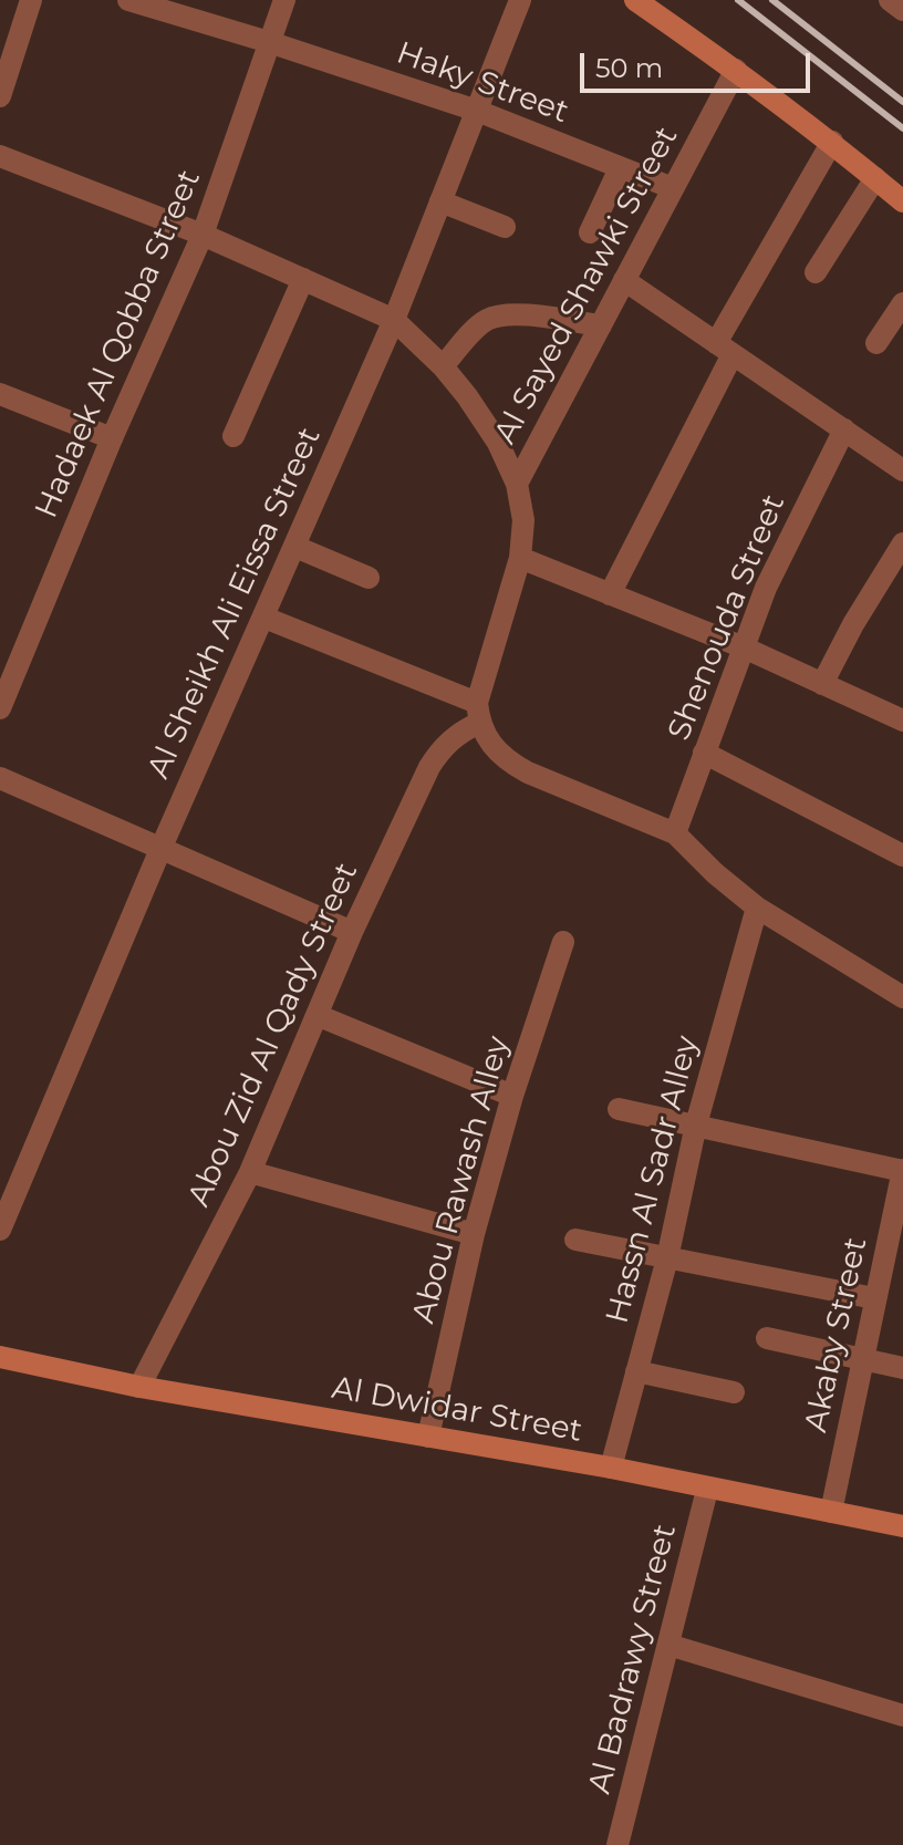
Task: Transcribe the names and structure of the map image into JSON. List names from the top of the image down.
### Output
{
  "streets": {
    "main road": ["Al Dwidar Street"],
    "street": [
      "Haky Street",
      "Al Sayed Shawki Street",
      "Hadaek Al Qobba Street",
      "Al Sheikh Ali Eissa Street",
      "Shenouda Street",
      "Abou Zid Al Qady Street",
      "Abou Rawash Alley",
      "Hassn Al Sadr Alley",
      "Akaby Street",
      "Al Badrawy Street"
    ]
  },
  "crossings": [
    ["Haky Street", "Al Sayed Shawki Street"],
    ["Haky Street", "Hadaek Al Qobba Street"],
    ["Haky Street", "Al Sheikh Ali Eissa Street"],
    ["Abou Zid Al Qady Street", "Al Dwidar Street"],
    ["Abou Rawash Alley", "Al Dwidar Street"],
    ["Hassn Al Sadr Alley", "Al Dwidar Street"],
    ["Akaby Street", "Al Dwidar Street"],
    ["Al Dwidar Street", "Al Badrawy Street"]
  ],
  "scale_bar": "50 m"
}
